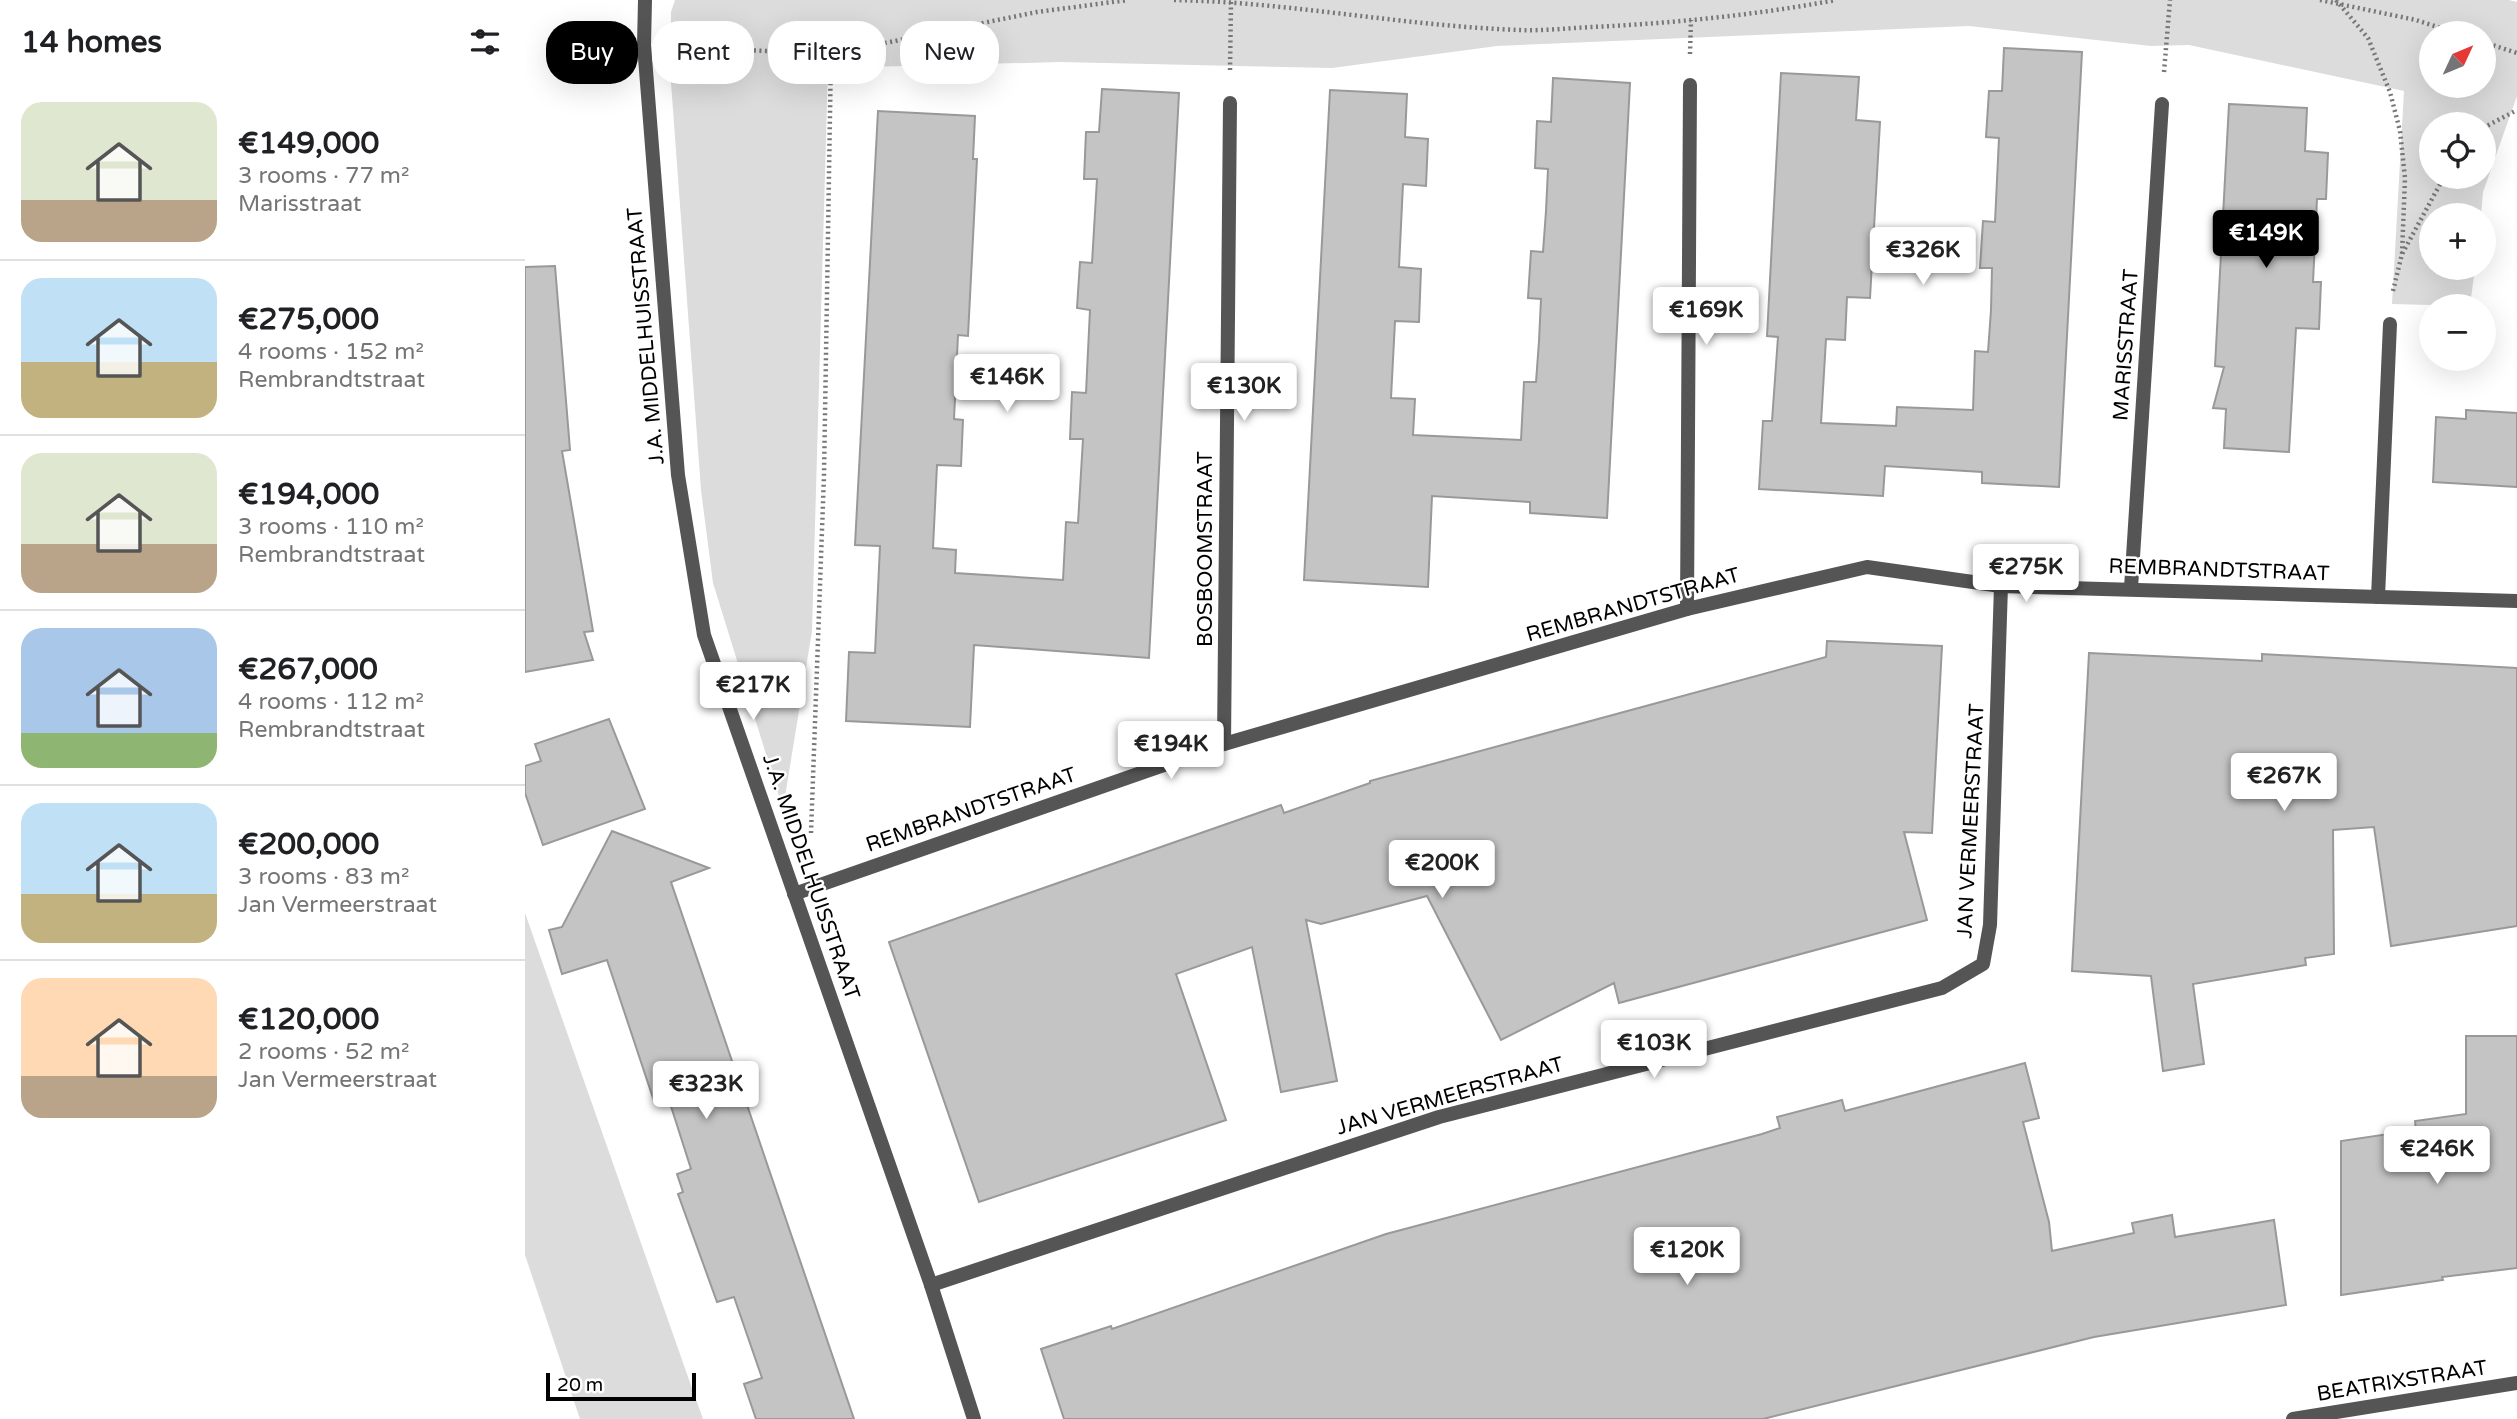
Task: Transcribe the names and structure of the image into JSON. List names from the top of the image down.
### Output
{
  "streets": {
    "street": [
      "J.A. MIDDELHUISSTRAAT",
      "MARISSTRAAT",
      "BOSBOOMSTRAAT",
      "REMBRANDTSTRAAT",
      "JAN VERMEERSTRAAT",
      "BEATRIXSTRAAT"
    ]
  },
  "crossings": [
    ["J.A. MIDDELHUISSTRAAT", "REMBRANDTSTRAAT"],
    ["J.A. MIDDELHUISSTRAAT", "JAN VERMEERSTRAAT"],
    ["MARISSTRAAT", "REMBRANDTSTRAAT"],
    ["BOSBOOMSTRAAT", "REMBRANDTSTRAAT"],
    ["REMBRANDTSTRAAT", "JAN VERMEERSTRAAT"]
  ],
  "scale_bar": "20 m",
  "north": "top right",
  "page": {
    "heading": "14 homes",
    "map_buttons": ["+", "−"],
    "chip": [
      "Buy",
      "Rent",
      "Filters",
      "New"
    ],
    "list": [
      {
        "name": "€149,000",
        "note": "3 rooms · 77 m² · Marisstraat"
      },
      {
        "name": "€275,000",
        "note": "4 rooms · 152 m² · Rembrandtstraat"
      },
      {
        "name": "€194,000",
        "note": "3 rooms · 110 m² · Rembrandtstraat"
      },
      {
        "name": "€267,000",
        "note": "4 rooms · 112 m² · Rembrandtstraat"
      },
      {
        "name": "€200,000",
        "note": "3 rooms · 83 m² · Jan Vermeerstraat"
      },
      {
        "name": "€120,000",
        "note": "2 rooms · 52 m² · Jan Vermeerstraat"
      }
    ],
    "price": [
      "€149K",
      "€326K",
      "€169K",
      "€146K",
      "€130K",
      "€275K",
      "€217K",
      "€194K",
      "€267K",
      "€200K",
      "€103K",
      "€323K",
      "€246K",
      "€120K"
    ],
    "scale": "20 m"
  }
}
